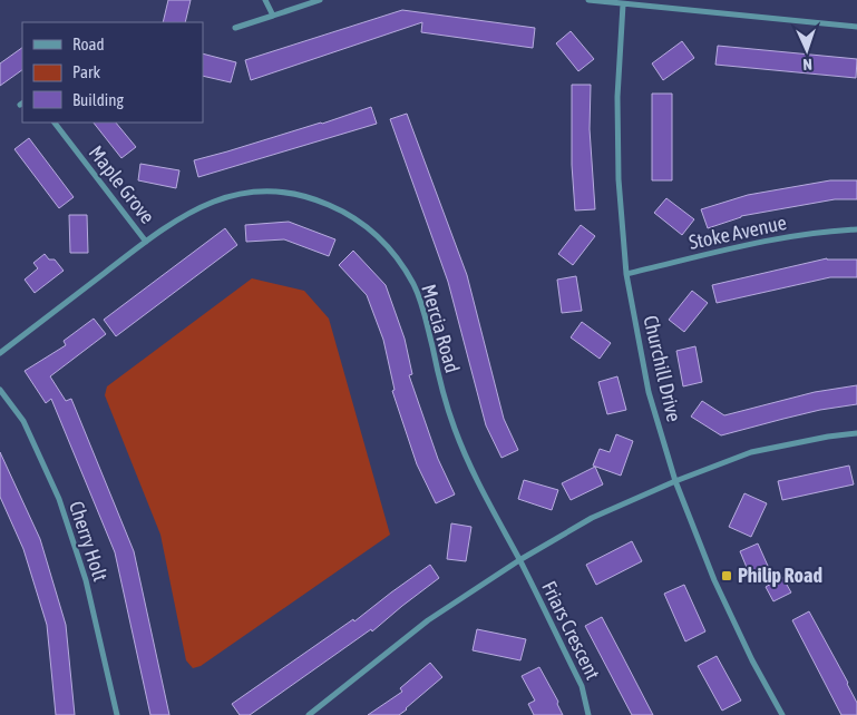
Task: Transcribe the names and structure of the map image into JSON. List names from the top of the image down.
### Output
{
  "streets": {
    "street": [
      "Maple Grove",
      "Stoke Avenue",
      "Mercia Road",
      "Churchill Drive",
      "Cherry Holt",
      "Friars Crescent"
    ]
  },
  "crossings": [
    ["Maple Grove", "Mercia Road"],
    ["Stoke Avenue", "Churchill Drive"],
    ["Mercia Road", "Friars Crescent"]
  ],
  "places": {
    "transit": ["Philip Road"]
  },
  "legend": ["Road", "Park", "Building"],
  "north": "bottom"
}
